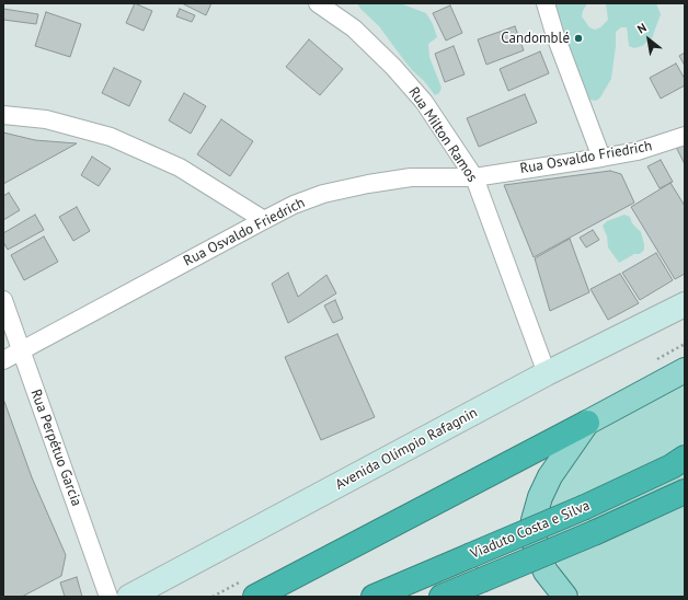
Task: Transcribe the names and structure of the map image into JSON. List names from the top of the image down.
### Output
{
  "streets": {
    "highway": ["Viaduto Costa e Silva"],
    "street": [
      "Rua Milton Ramos",
      "Rua Osvaldo Friedrich",
      "Rua Perpétuo Garcia",
      "Avenida Olímpio Rafagnin"
    ]
  },
  "crossings": [
    ["Rua Milton Ramos", "Rua Osvaldo Friedrich"],
    ["Rua Milton Ramos", "Avenida Olímpio Rafagnin"],
    ["Rua Osvaldo Friedrich", "Rua Perpétuo Garcia"]
  ],
  "places": ["Candomblé"],
  "north": "top left"
}
